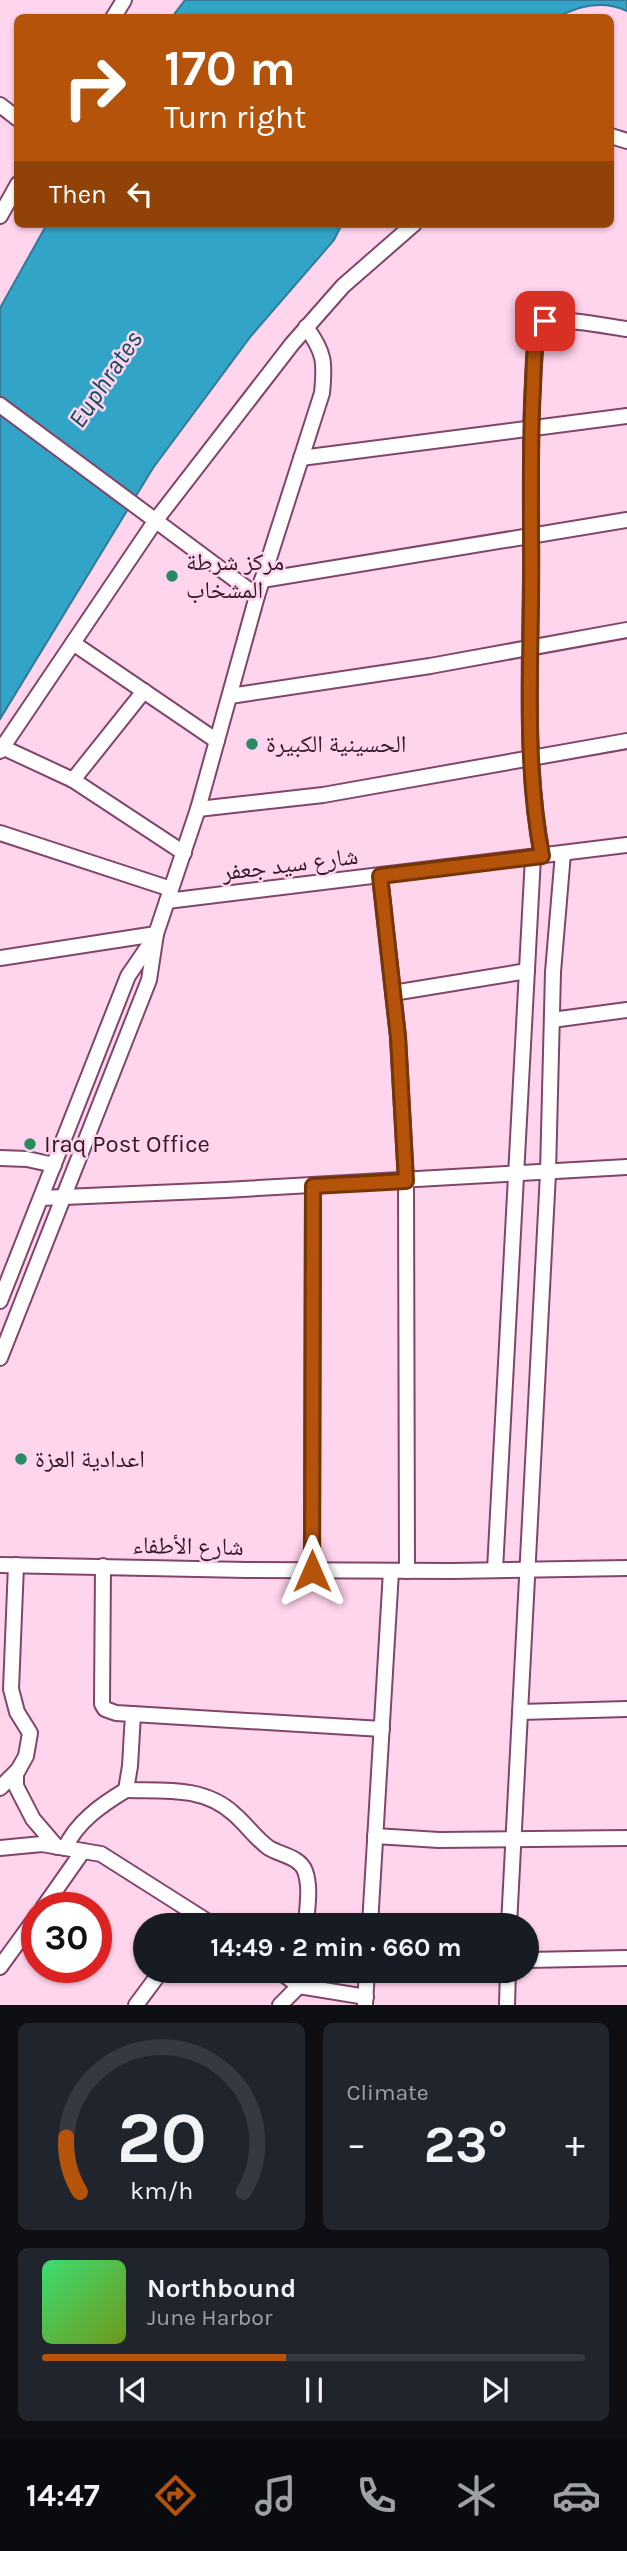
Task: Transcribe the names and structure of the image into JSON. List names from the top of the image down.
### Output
{
  "streets": {
    "street": ["شارع سيد جعفر", "شارع الأطفاء"]
  },
  "water": ["Euphrates"],
  "places": [
    "مركز شرطة المشخاب",
    "الحسينية الكبيرة",
    "Iraq Post Office",
    "اعدادية العزة"
  ],
  "page": {
    "turn": ["170 m", "Turn right"],
    "then": "Then",
    "limit": "30",
    "trip": "14:49 · 2 min · 660 m",
    "tile": "Climate",
    "heat": ["−", "23°", "+"],
    "song": ["Northbound", "June Harbor"],
    "tabs": "14:47",
    "gauge": ["20", "km/h"]
  }
}
